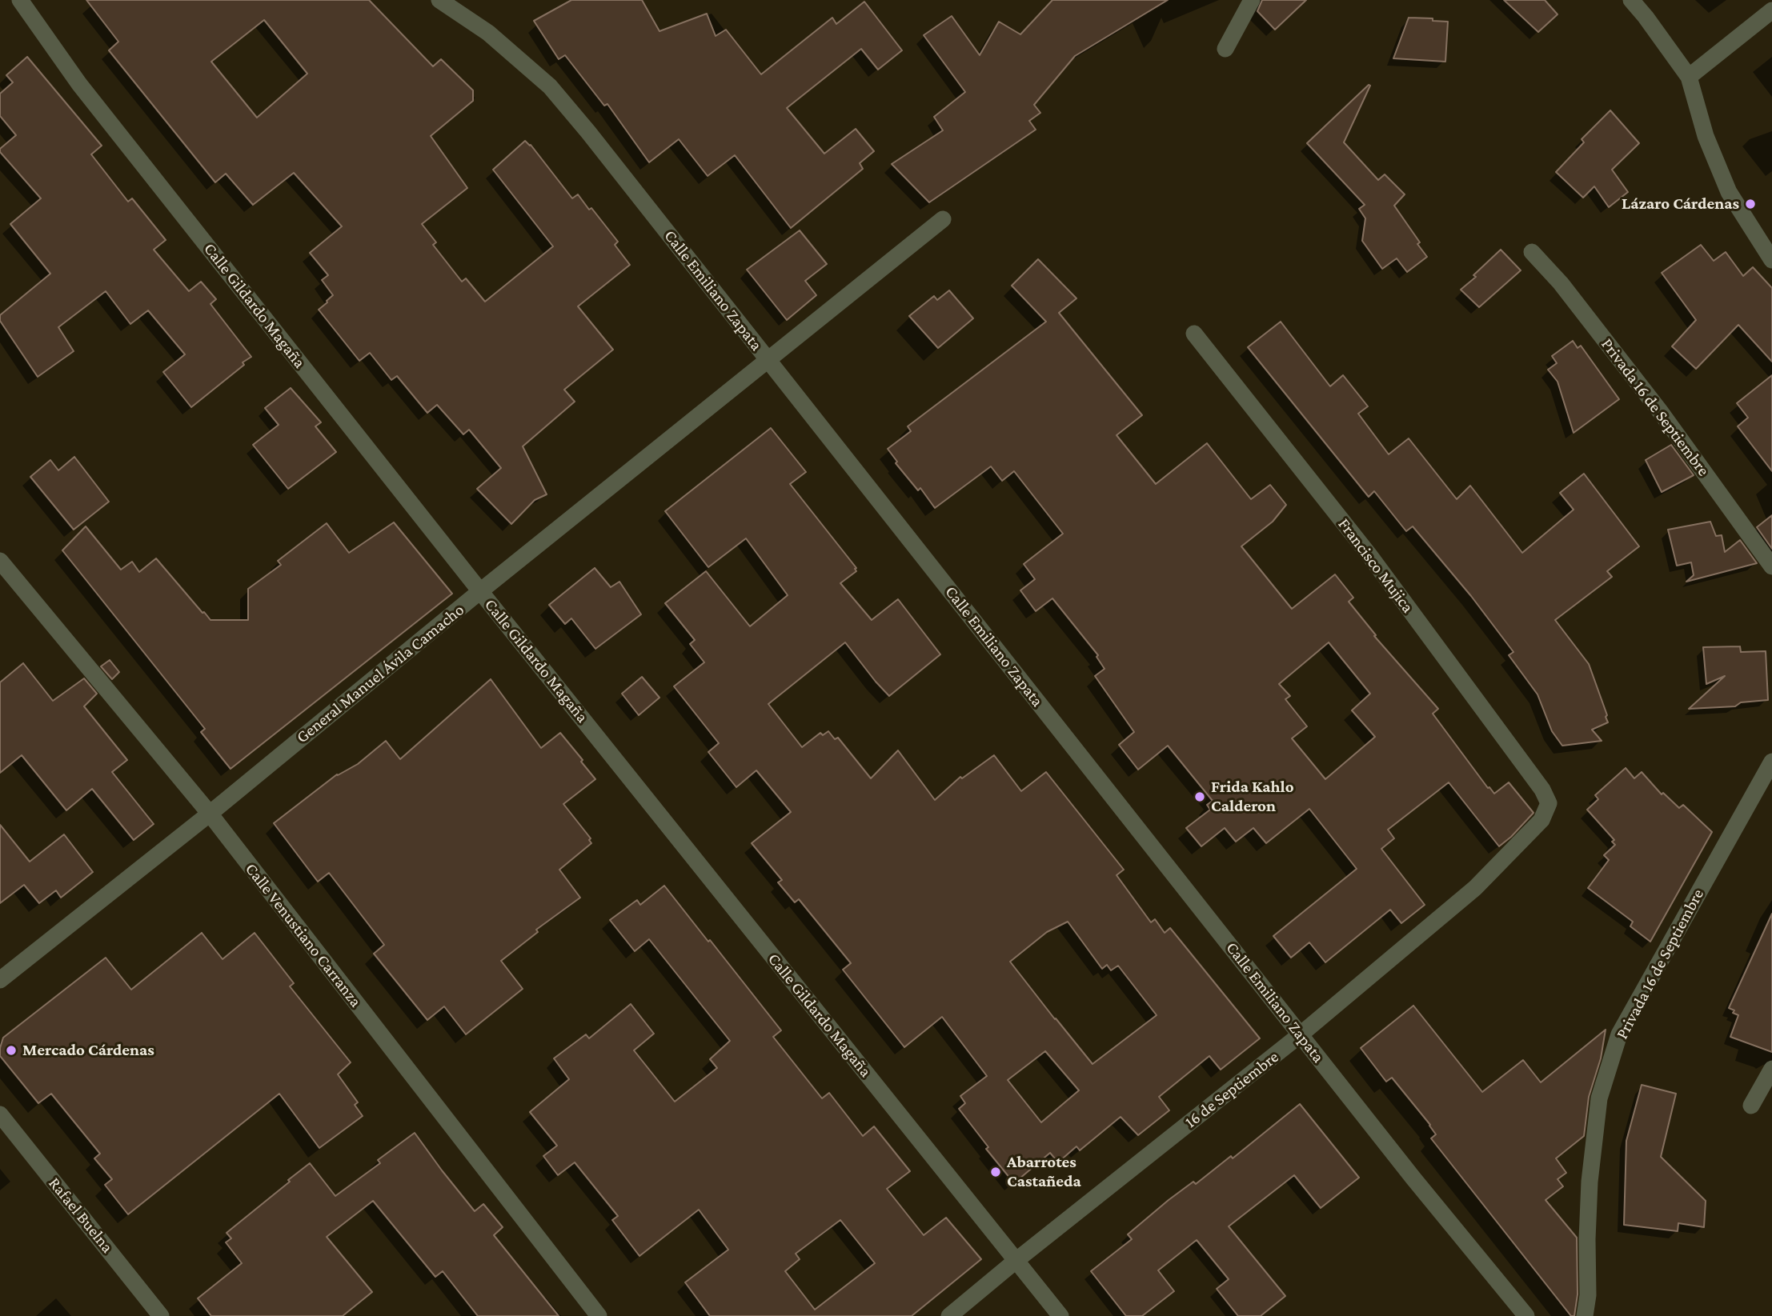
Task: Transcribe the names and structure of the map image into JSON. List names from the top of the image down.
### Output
{
  "streets": {
    "street": [
      "Calle Emiliano Zapata",
      "Calle Gildardo Magaña",
      "Privada 16 de Septiembre",
      "Francisco Mujica",
      "General Manuel Ávila Camacho",
      "Calle Venustiano Carranza",
      "16 de Septiembre",
      "Rafael Buelna"
    ]
  },
  "crossings": [
    ["Calle Emiliano Zapata", "General Manuel Ávila Camacho"],
    ["Calle Emiliano Zapata", "16 de Septiembre"],
    ["Calle Gildardo Magaña", "General Manuel Ávila Camacho"],
    ["Calle Gildardo Magaña", "16 de Septiembre"],
    ["Francisco Mujica", "16 de Septiembre"],
    ["General Manuel Ávila Camacho", "Calle Venustiano Carranza"]
  ],
  "places": [
    "Lázaro Cárdenas",
    "Frida Kahlo Calderon",
    "Mercado Cárdenas",
    "Abarrotes Castañeda"
  ]
}
